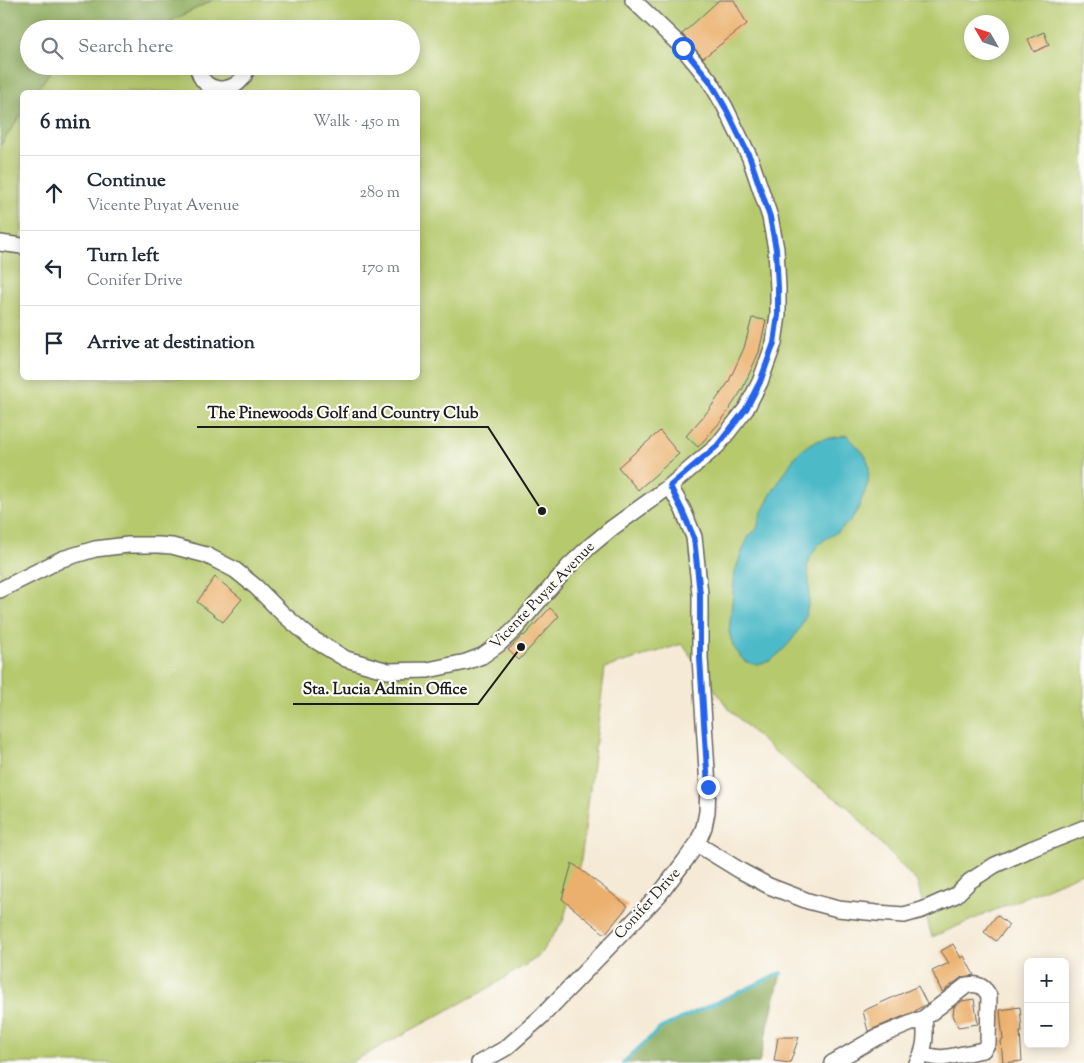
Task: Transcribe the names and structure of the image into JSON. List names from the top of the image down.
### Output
{
  "streets": {
    "street": ["Vicente Puyat Avenue", "Conifer Drive"]
  },
  "crossings": [
    ["Vicente Puyat Avenue", "Conifer Drive"]
  ],
  "places": ["The Pinewoods Golf and Country Club", "Sta. Lucia Admin Office"],
  "north": "top left",
  "page": {
    "search": "Search here",
    "heading": ["6 min", "Walk · 450 m"],
    "list": [
      ["Continue", "Vicente Puyat Avenue", "280 m"],
      ["Turn left", "Conifer Drive", "170 m"],
      "Arrive at destination"
    ],
    "map_buttons": ["+", "−"]
  }
}
